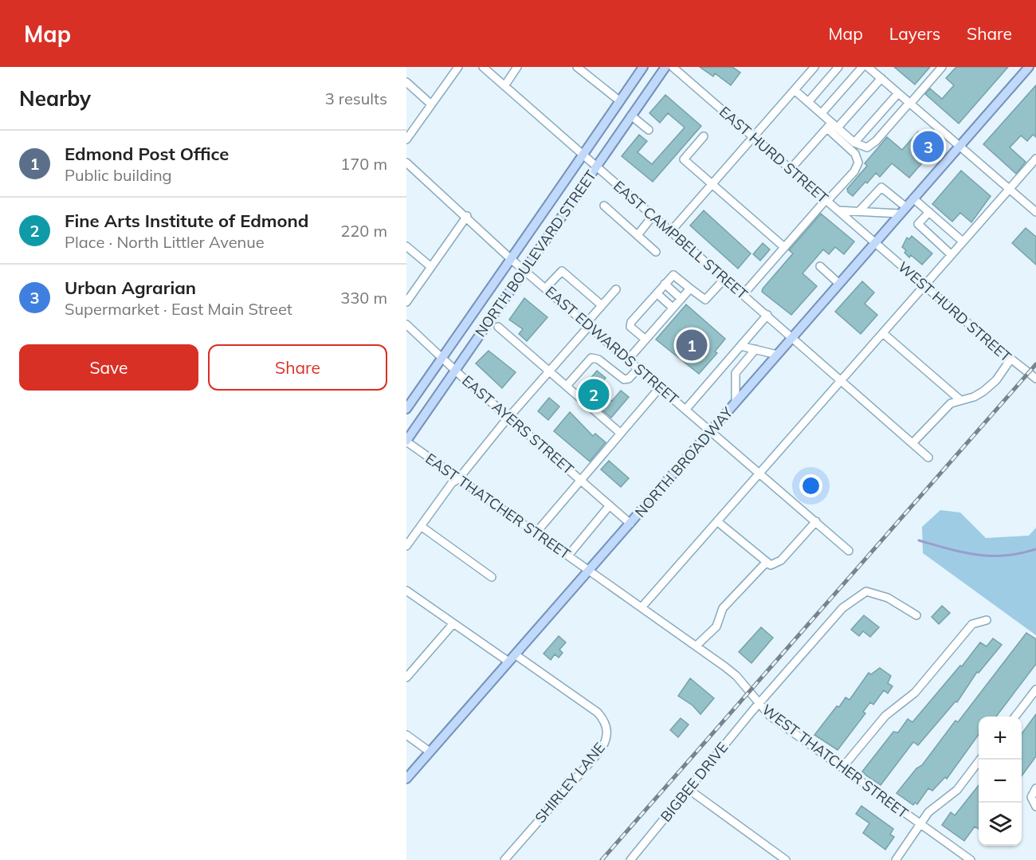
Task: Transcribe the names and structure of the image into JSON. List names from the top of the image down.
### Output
{
  "streets": {
    "main road": ["NORTH BOULEVARD STREET", "NORTH BROADWAY"],
    "street": [
      "EAST HURD STREET",
      "EAST CAMPBELL STREET",
      "WEST HURD STREET",
      "EAST EDWARDS STREET",
      "EAST AYERS STREET",
      "EAST THATCHER STREET",
      "WEST THATCHER STREET",
      "BIGBEE DRIVE",
      "SHIRLEY LANE"
    ]
  },
  "crossings": [
    ["EAST HURD STREET", "WEST HURD STREET"],
    ["EAST HURD STREET", "NORTH BROADWAY"],
    ["EAST CAMPBELL STREET", "NORTH BOULEVARD STREET"],
    ["EAST CAMPBELL STREET", "NORTH BROADWAY"],
    ["NORTH BOULEVARD STREET", "EAST EDWARDS STREET"],
    ["NORTH BOULEVARD STREET", "EAST AYERS STREET"],
    ["NORTH BOULEVARD STREET", "EAST THATCHER STREET"],
    ["WEST HURD STREET", "NORTH BROADWAY"],
    ["EAST EDWARDS STREET", "NORTH BROADWAY"],
    ["EAST AYERS STREET", "NORTH BROADWAY"],
    ["NORTH BROADWAY", "EAST THATCHER STREET"],
    ["NORTH BROADWAY", "WEST THATCHER STREET"],
    ["NORTH BROADWAY", "SHIRLEY LANE"],
    ["EAST THATCHER STREET", "WEST THATCHER STREET"],
    ["WEST THATCHER STREET", "BIGBEE DRIVE"]
  ],
  "page": {
    "header": "Map",
    "nav": ["Map", "Layers", "Share"],
    "heading": ["Nearby", "3 results"],
    "list": [
      {
        "mark": "1",
        "name": "Edmond Post Office",
        "note": "Public building",
        "value": "170 m"
      },
      {
        "mark": "2",
        "name": "Fine Arts Institute of Edmond",
        "note": "Place · North Littler Avenue",
        "value": "220 m"
      },
      {
        "mark": "3",
        "name": "Urban Agrarian",
        "note": "Supermarket · East Main Street",
        "value": "330 m"
      }
    ],
    "pins": ["3", "1", "2"],
    "buttons": ["Save", "Share"],
    "map_buttons": ["+", "−"]
  }
}
